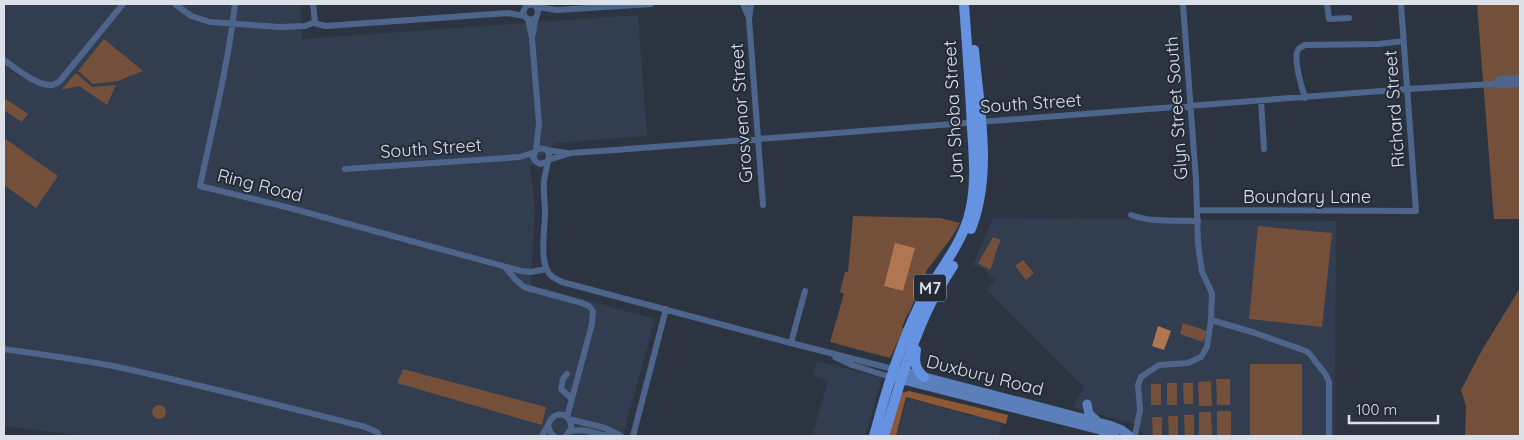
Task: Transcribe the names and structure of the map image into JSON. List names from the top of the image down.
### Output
{
  "streets": {
    "main road": ["Jan Shoba Street", "M7", "Duxbury Road"],
    "street": [
      "South Street",
      "Glyn Street South",
      "Richard Street",
      "Grosvenor Street",
      "Ring Road",
      "Boundary Lane"
    ]
  },
  "crossings": [
    ["South Street", "Glyn Street South"],
    ["South Street", "Richard Street"],
    ["South Street", "Jan Shoba Street"],
    ["South Street", "Grosvenor Street"],
    ["Glyn Street South", "Boundary Lane"],
    ["Richard Street", "Boundary Lane"],
    ["Jan Shoba Street", "Duxbury Road"],
    ["Ring Road", "Duxbury Road"]
  ],
  "scale_bar": "100 m"
}
